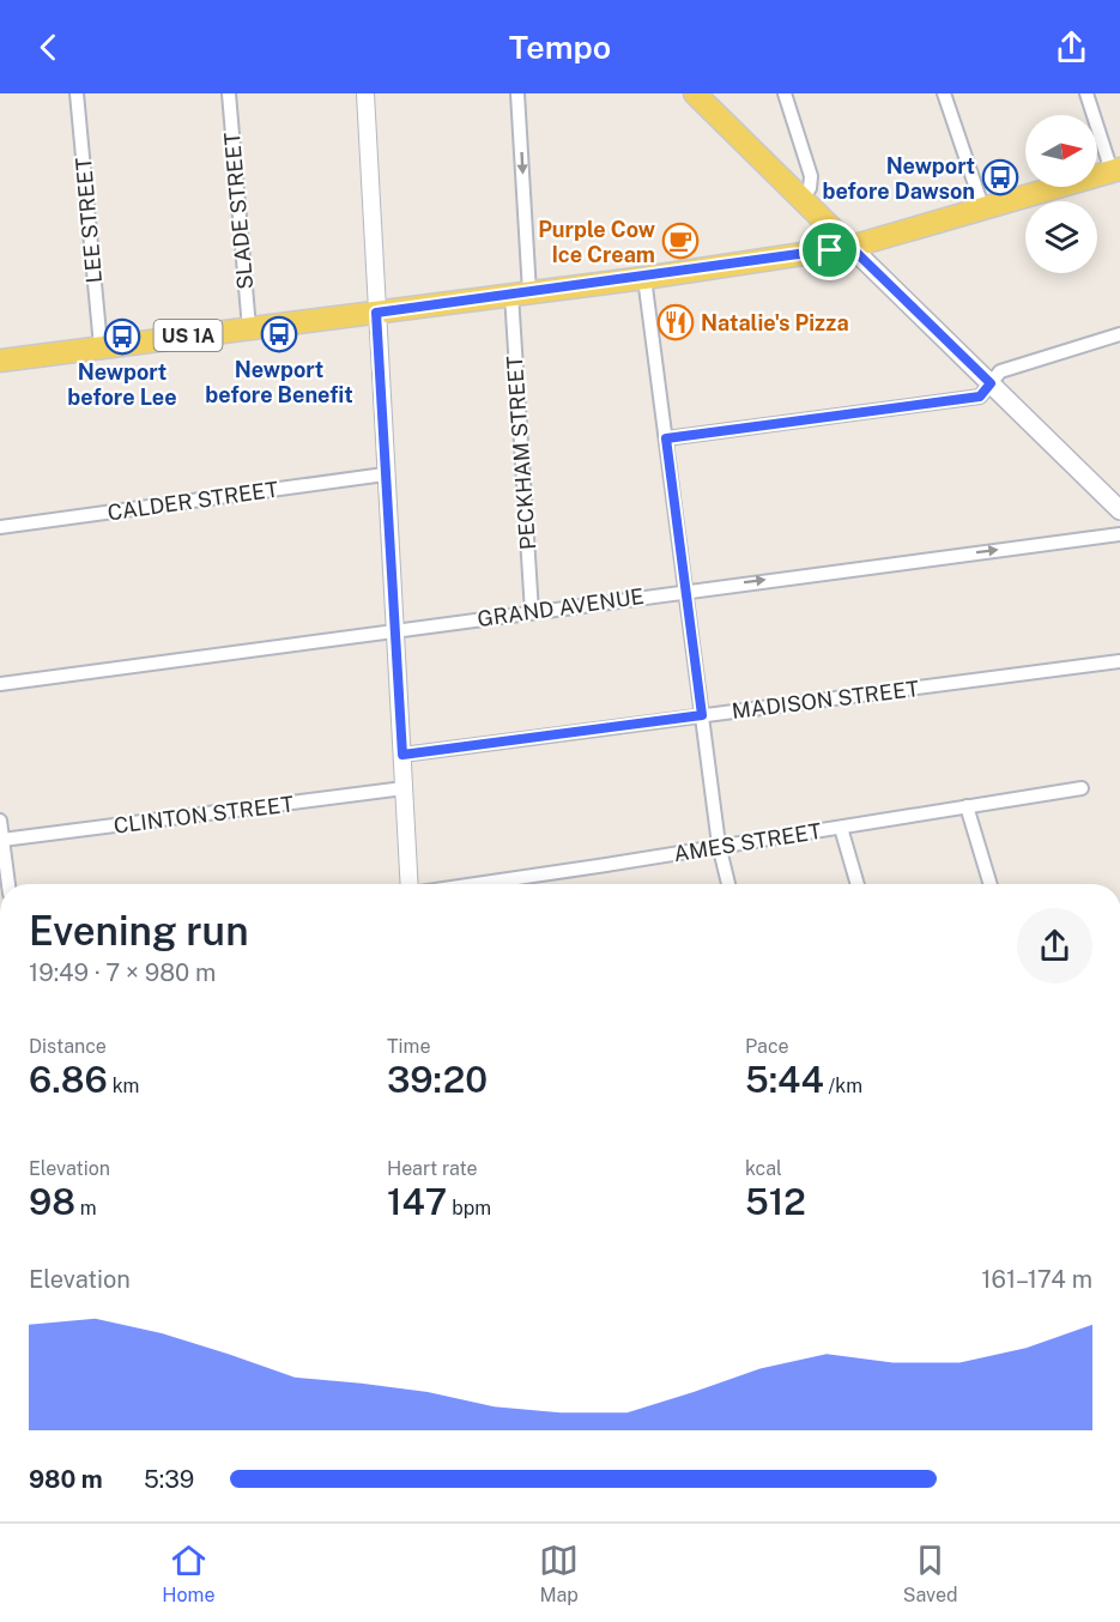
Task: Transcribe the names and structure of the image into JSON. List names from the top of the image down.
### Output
{
  "streets": {
    "main road": ["US 1A"],
    "street": [
      "SLADE STREET",
      "LEE STREET",
      "PECKHAM STREET",
      "CALDER STREET",
      "GRAND AVENUE",
      "MADISON STREET",
      "CLINTON STREET",
      "AMES STREET"
    ]
  },
  "crossings": [
    ["SLADE STREET", "US 1A"],
    ["LEE STREET", "US 1A"],
    ["US 1A", "PECKHAM STREET"],
    ["PECKHAM STREET", "GRAND AVENUE"]
  ],
  "one_way": ["PECKHAM STREET", "GRAND AVENUE"],
  "places": {
    "bus stop": ["Newport before Dawson", "Newport before Benefit", "Newport before Lee"],
    "cafe": ["Purple Cow Ice Cream"],
    "restaurant": ["Natalie's Pizza"]
  },
  "north": "right",
  "page": {
    "header": "Tempo",
    "heading": ["Evening run", "19:49 · 7 × 980 m"],
    "stats": [
      ["Distance", "6.86 km"],
      ["Time", "39:20"],
      ["Pace", "5:44 /km"],
      ["Elevation", "98 m"],
      ["Heart rate", "147 bpm"],
      ["kcal", "512"]
    ],
    "chart": ["Elevation", "161–174 m"],
    "list": [
      {
        "name": "980 m",
        "note": "5:39"
      }
    ],
    "tabs": ["Home", "Map", "Saved"]
  }
}
